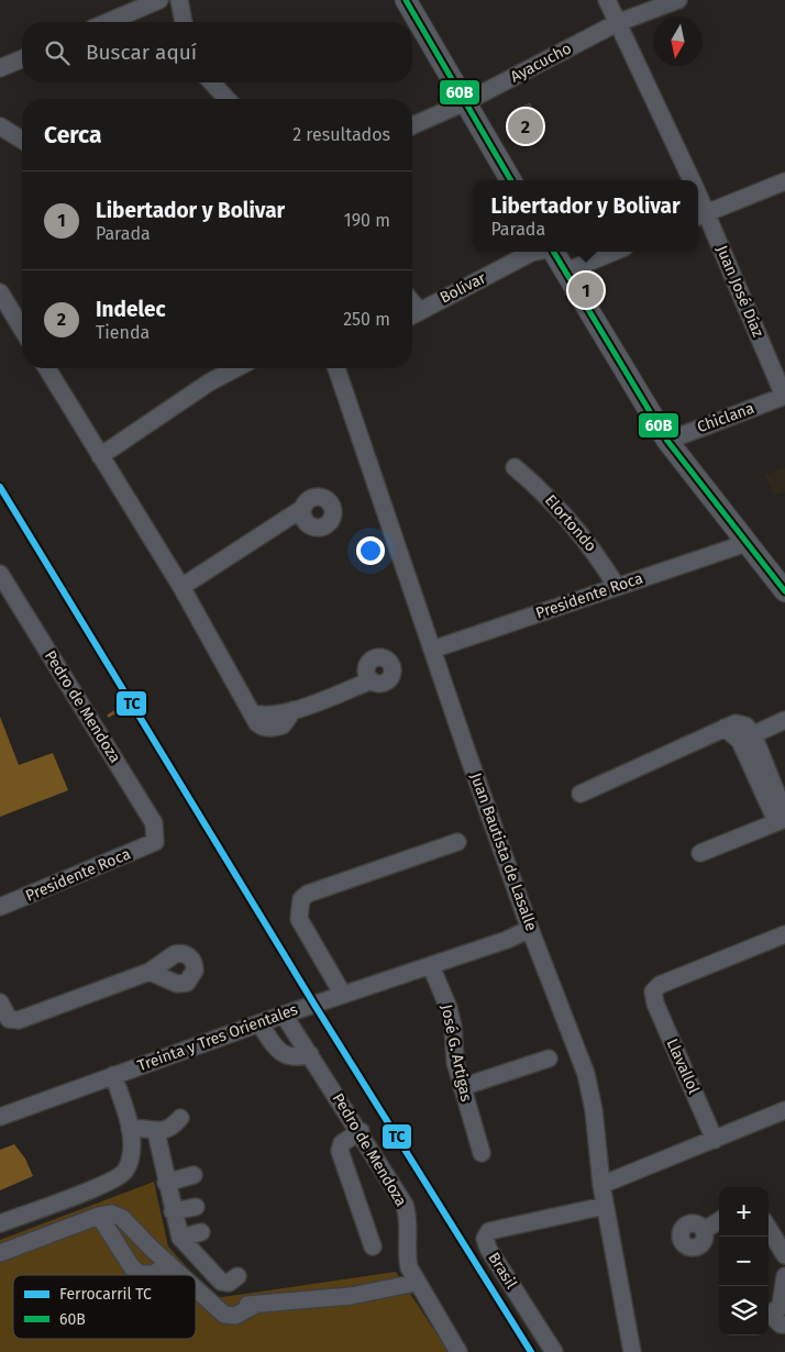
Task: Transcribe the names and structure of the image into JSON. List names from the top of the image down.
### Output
{
  "streets": {
    "street": [
      "Ayacucho",
      "Bolívar",
      "Juan José Díaz",
      "Chiclana",
      "Elortondo",
      "Presidente Roca",
      "Pedro de Mendoza",
      "Juan Bautista de Lasalle",
      "Treinta y Tres Orientales",
      "José G. Artigas",
      "Llavallol",
      "Brasil"
    ]
  },
  "crossings": [
    ["Ayacucho", "Juan José Díaz"],
    ["Juan José Díaz", "Chiclana"],
    ["Elortondo", "Presidente Roca"],
    ["Presidente Roca", "Pedro de Mendoza"],
    ["Presidente Roca", "Juan Bautista de Lasalle"],
    ["Pedro de Mendoza", "Treinta y Tres Orientales"],
    ["Juan Bautista de Lasalle", "Treinta y Tres Orientales"],
    ["Juan Bautista de Lasalle", "Brasil"],
    ["Treinta y Tres Orientales", "José G. Artigas"]
  ],
  "lines": ["transit line 60B", "rail line TC"],
  "legend": ["Ferrocarril TC", "60B"],
  "north": "bottom",
  "page": {
    "search": "Buscar aquí",
    "heading": ["Cerca", "2 resultados"],
    "pins": ["2", "1"],
    "list": [
      {
        "mark": "1",
        "name": "Libertador y Bolivar",
        "note": "Parada",
        "value": "190 m"
      },
      {
        "mark": "2",
        "name": "Indelec",
        "note": "Tienda",
        "value": "250 m"
      }
    ],
    "popup": ["Libertador y Bolivar", "Parada"],
    "map_buttons": ["+", "−"]
  }
}
